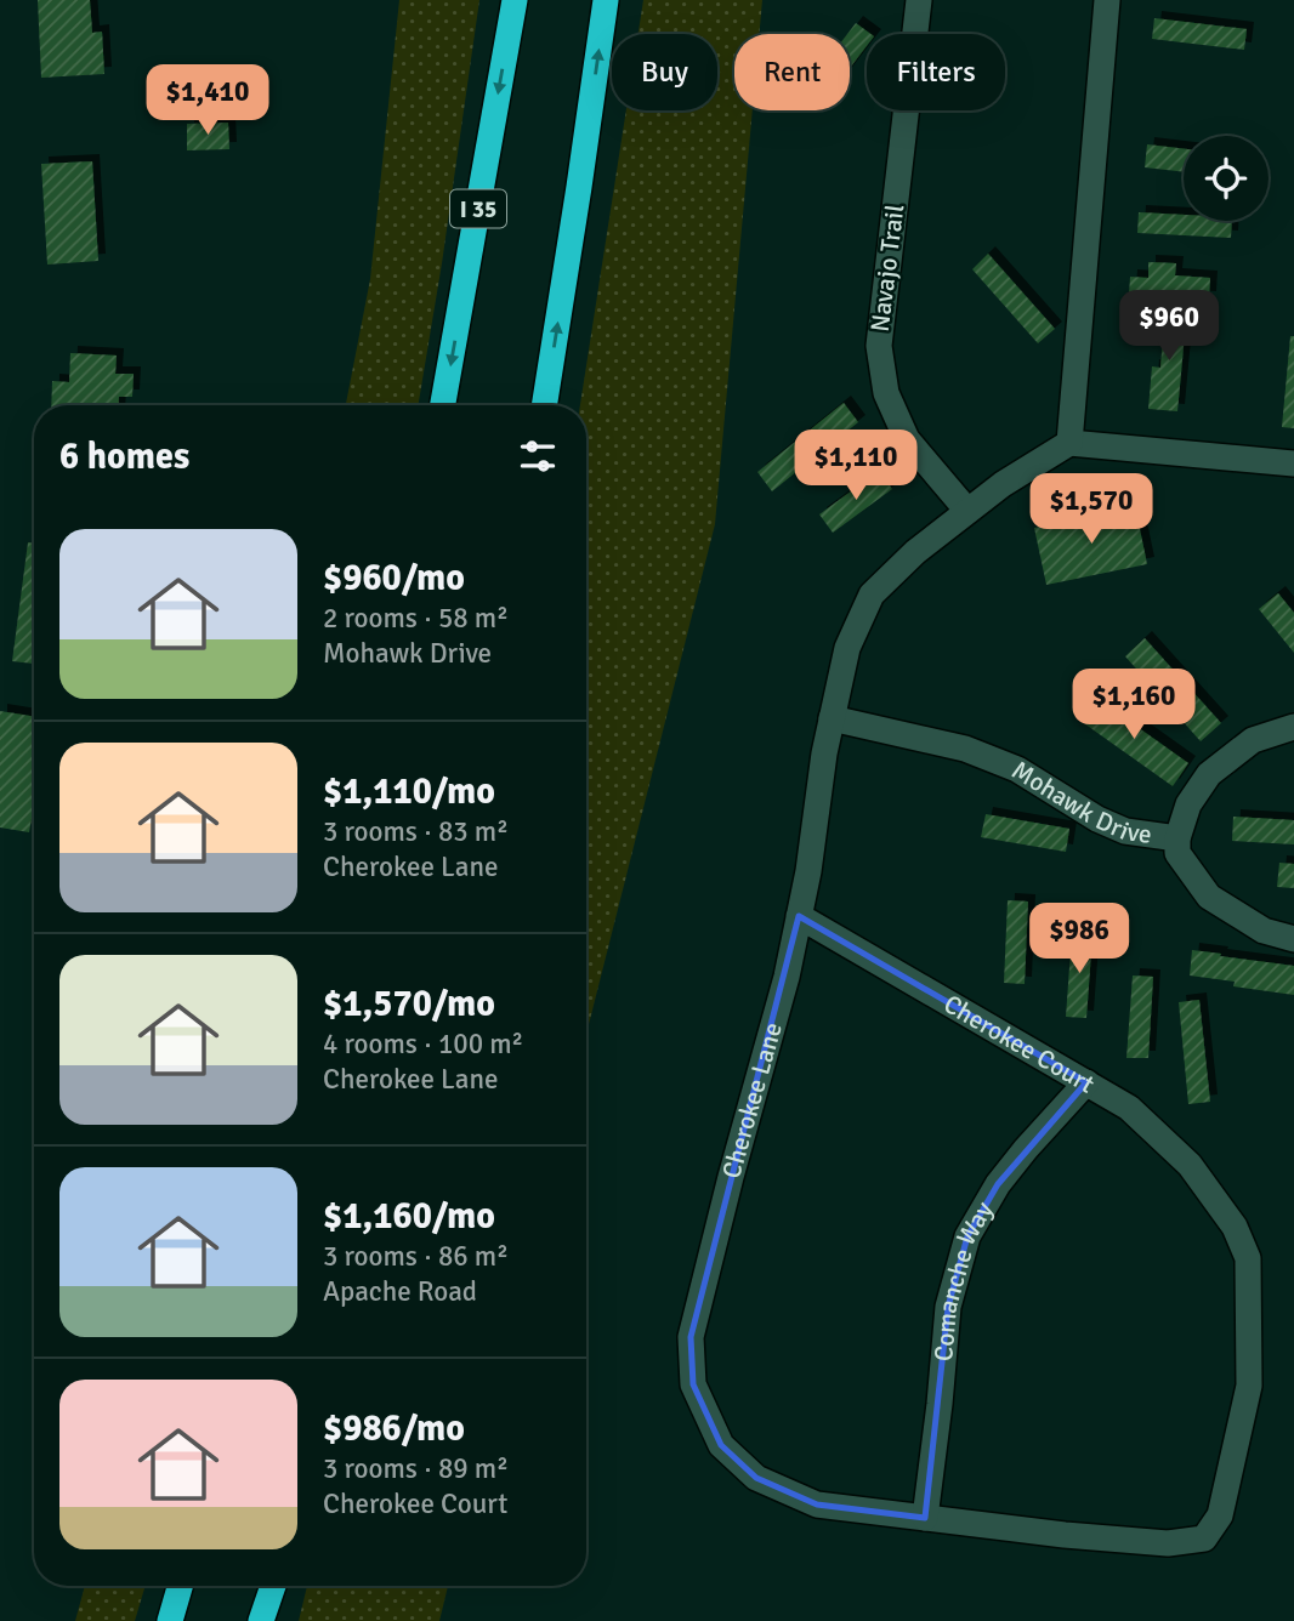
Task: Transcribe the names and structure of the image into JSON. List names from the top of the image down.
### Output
{
  "streets": {
    "highway": ["I 35"],
    "street": [
      "Navajo Trail",
      "Mohawk Drive",
      "Cherokee Court",
      "Cherokee Lane",
      "Comanche Way"
    ]
  },
  "crossings": [
    ["Navajo Trail", "Cherokee Lane"],
    ["Mohawk Drive", "Cherokee Lane"],
    ["Cherokee Court", "Cherokee Lane"],
    ["Cherokee Court", "Comanche Way"],
    ["Cherokee Lane", "Comanche Way"]
  ],
  "page": {
    "chip": ["Buy", "Rent", "Filters"],
    "price": [
      "$1,410",
      "$960",
      "$1,110",
      "$1,570",
      "$1,160",
      "$986"
    ],
    "heading": "6 homes",
    "list": [
      {
        "name": "$960/mo",
        "note": "2 rooms · 58 m² · Mohawk Drive"
      },
      {
        "name": "$1,110/mo",
        "note": "3 rooms · 83 m² · Cherokee Lane"
      },
      {
        "name": "$1,570/mo",
        "note": "4 rooms · 100 m² · Cherokee Lane"
      },
      {
        "name": "$1,160/mo",
        "note": "3 rooms · 86 m² · Apache Road"
      },
      {
        "name": "$986/mo",
        "note": "3 rooms · 89 m² · Cherokee Court"
      }
    ]
  }
}
